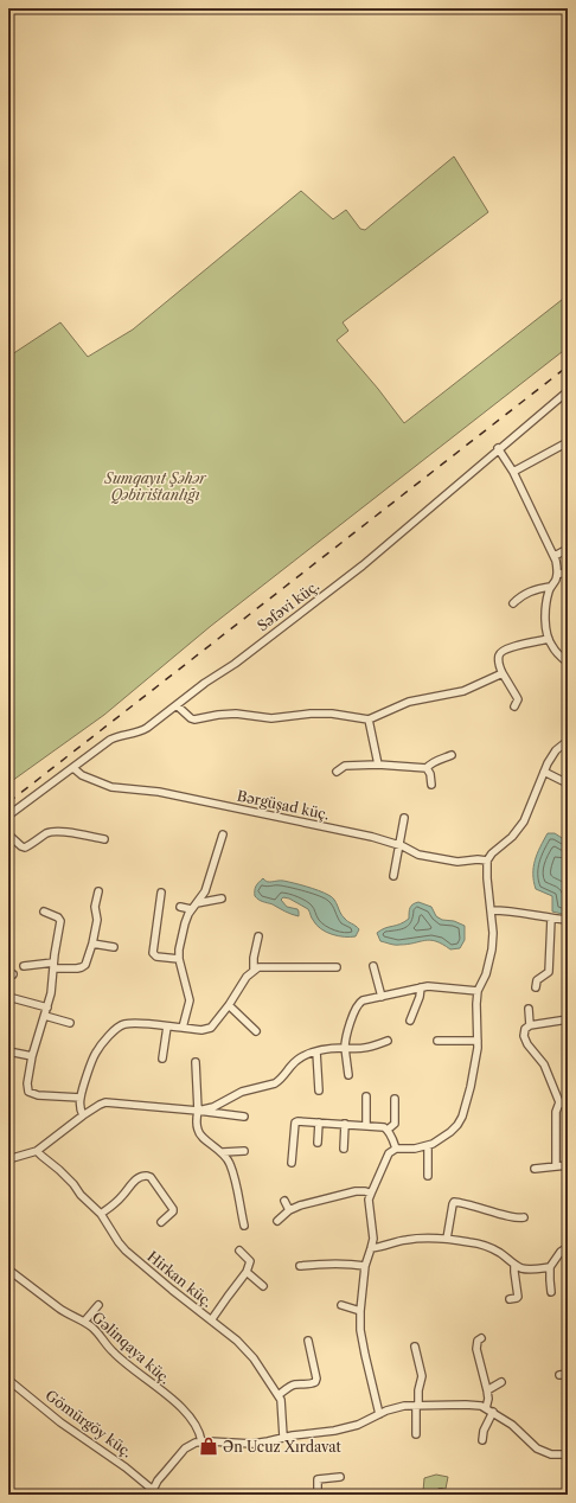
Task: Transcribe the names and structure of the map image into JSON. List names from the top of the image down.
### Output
{
  "streets": {
    "street": [
      "Səfəvi küç.",
      "Bərgüşad küç.",
      "Hirkan küç.",
      "Gəlinqaya küç.",
      "Gömürgöy küç."
    ]
  },
  "crossings": [
    ["Səfəvi küç.", "Bərgüşad küç."]
  ],
  "parks": ["Sumqayıt Şəhər Qəbiristanlığı"],
  "places": {
    "shop": ["Ən Ucuz Xırdavat"]
  }
}
